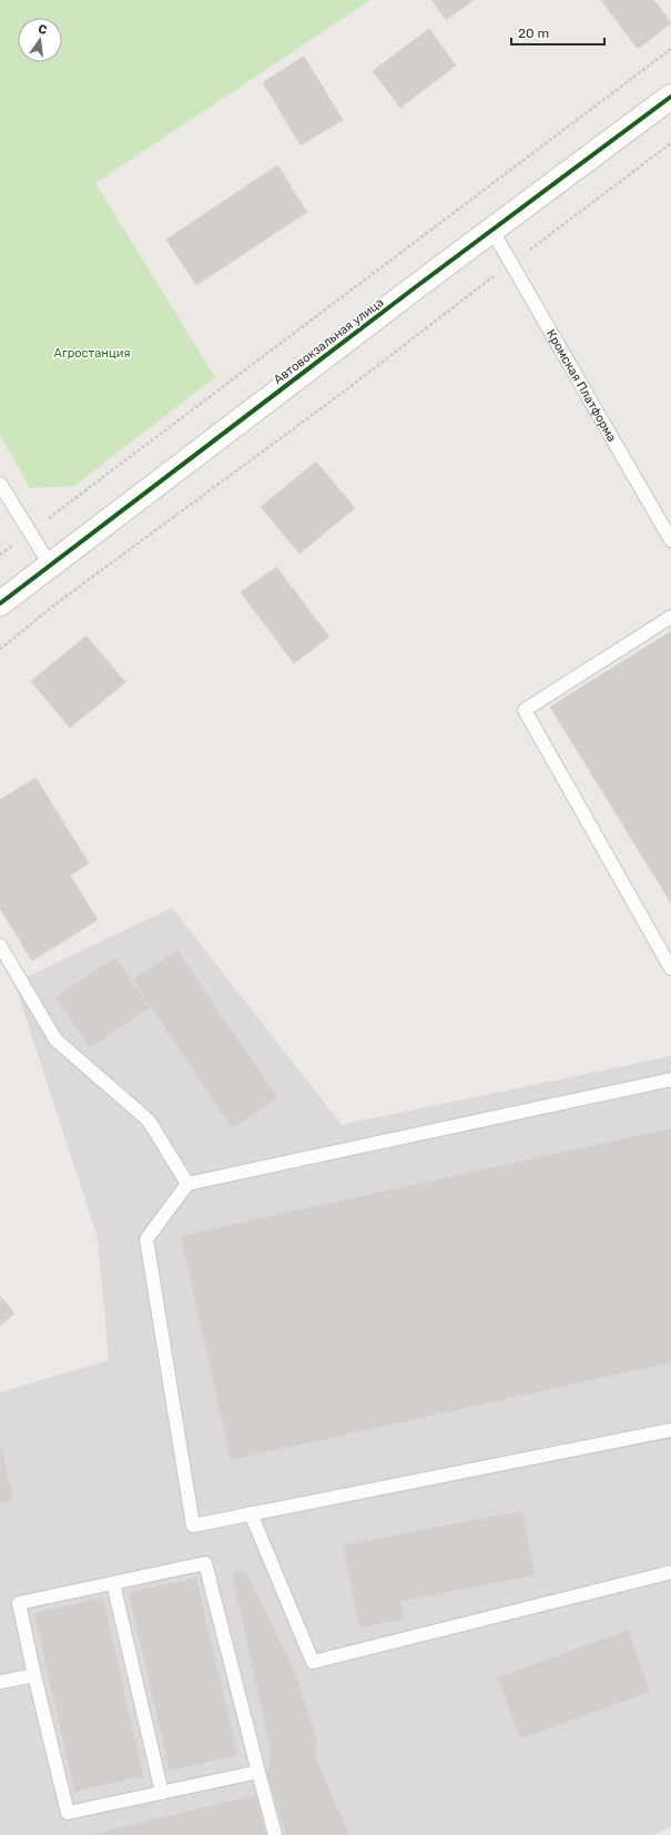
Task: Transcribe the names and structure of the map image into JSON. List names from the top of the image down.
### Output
{
  "streets": {
    "street": ["Автовокзальная улица"],
    "lane": ["Кромская Платформа"]
  },
  "crossings": [
    ["Автовокзальная улица", "Кромская Платформа"]
  ],
  "parks": ["Агростанция"],
  "scale_bar": "20 m",
  "north": "top"
}
